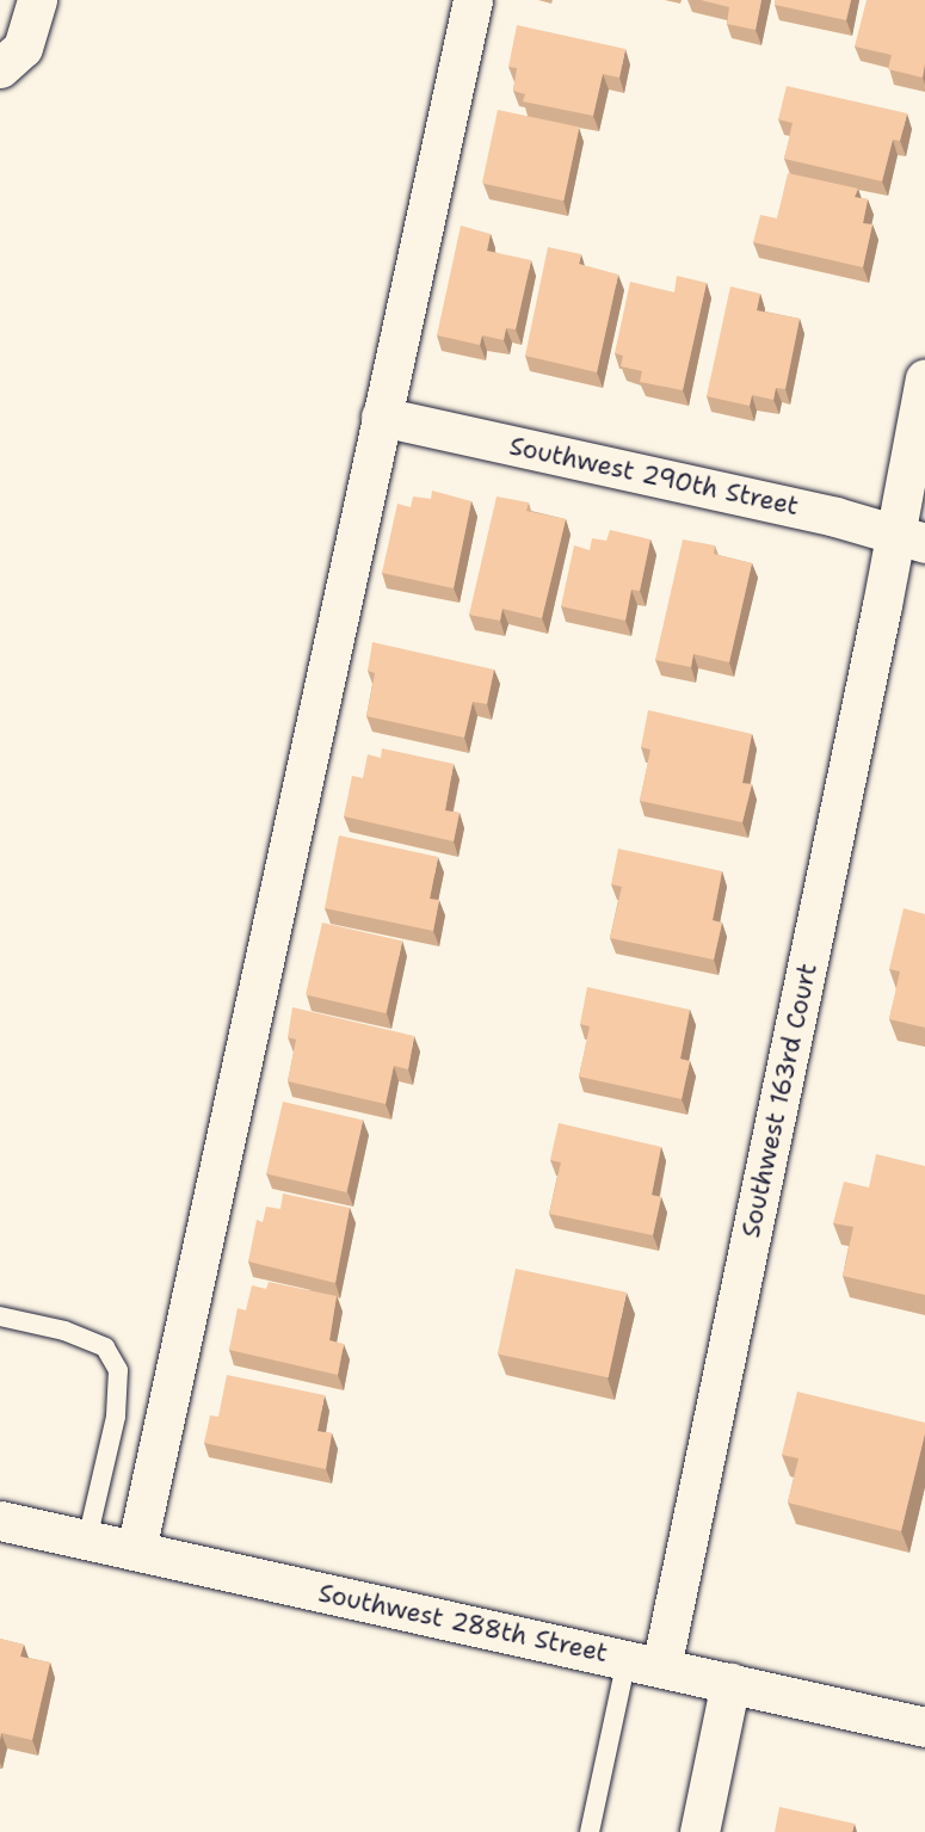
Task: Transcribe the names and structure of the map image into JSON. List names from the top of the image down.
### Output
{
  "streets": {
    "street": ["Southwest 290th Street", "Southwest 163rd Court", "Southwest 288th Street"]
  },
  "crossings": [
    ["Southwest 290th Street", "Southwest 163rd Court"],
    ["Southwest 163rd Court", "Southwest 288th Street"]
  ]
}
